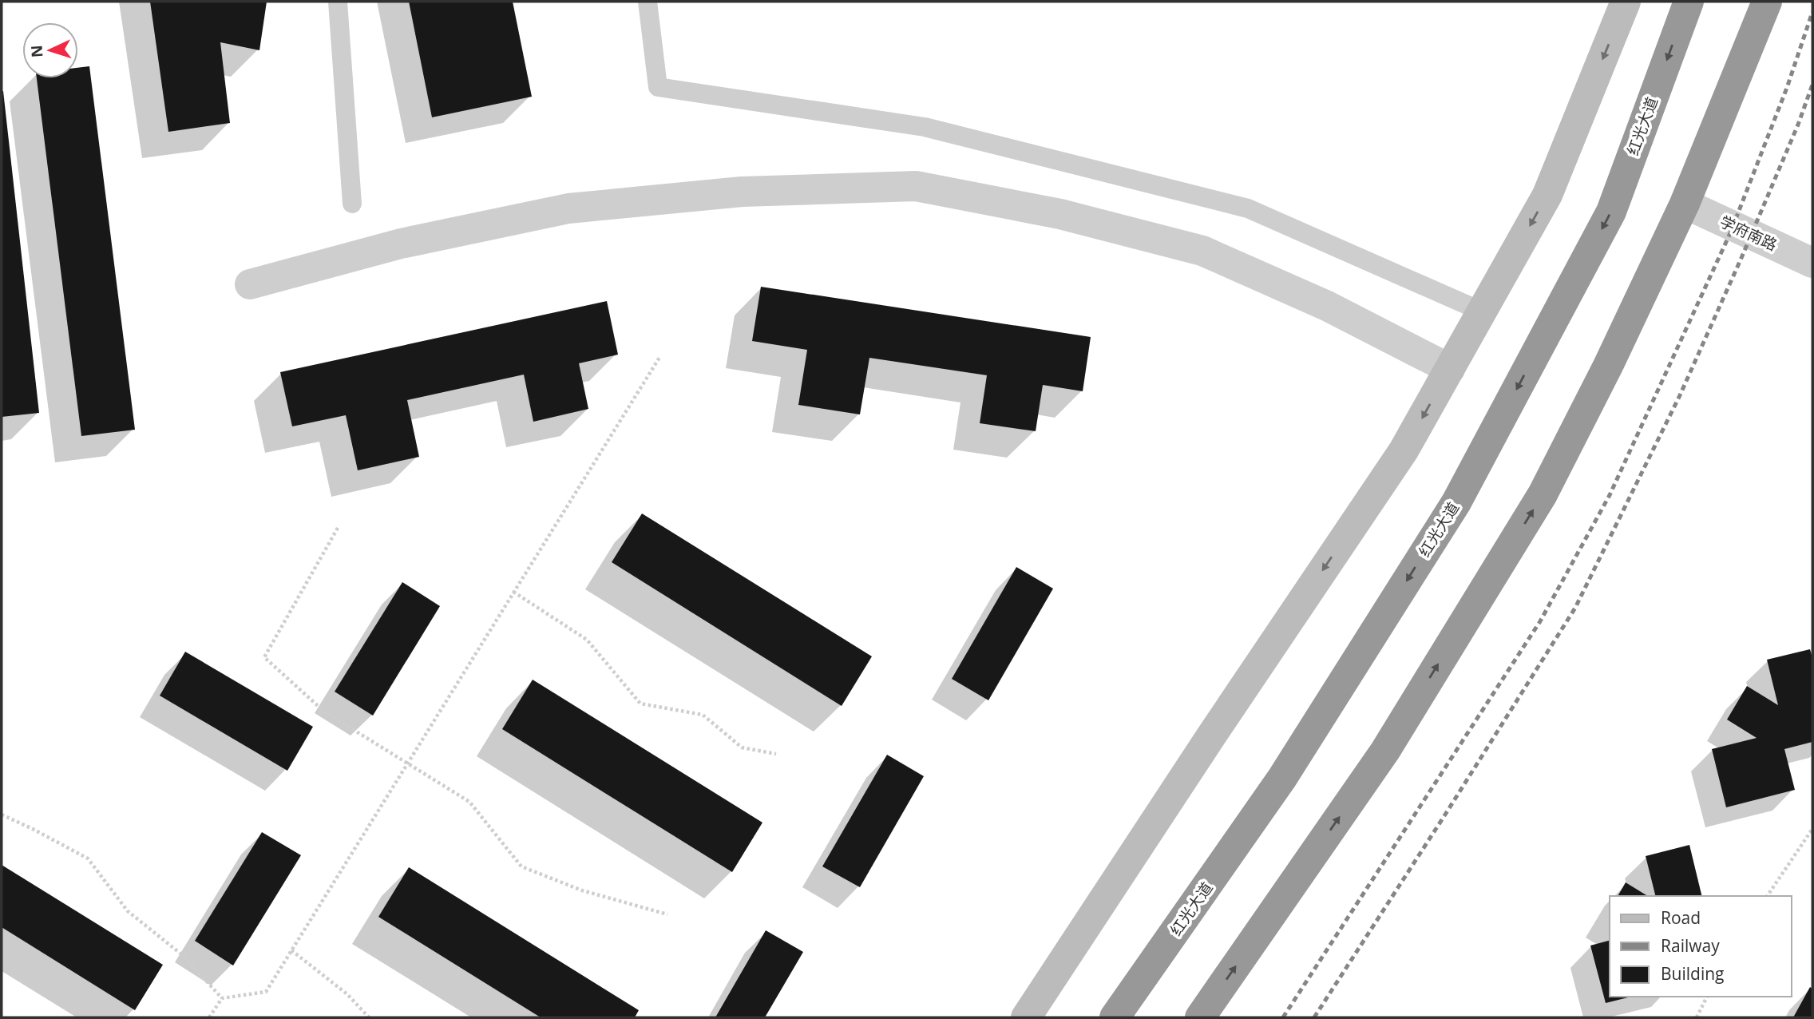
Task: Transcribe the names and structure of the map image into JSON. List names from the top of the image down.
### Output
{
  "streets": {
    "highway": ["红光大道"],
    "street": ["学府南路"]
  },
  "legend": ["Road", "Railway", "Building"],
  "north": "left"
}
